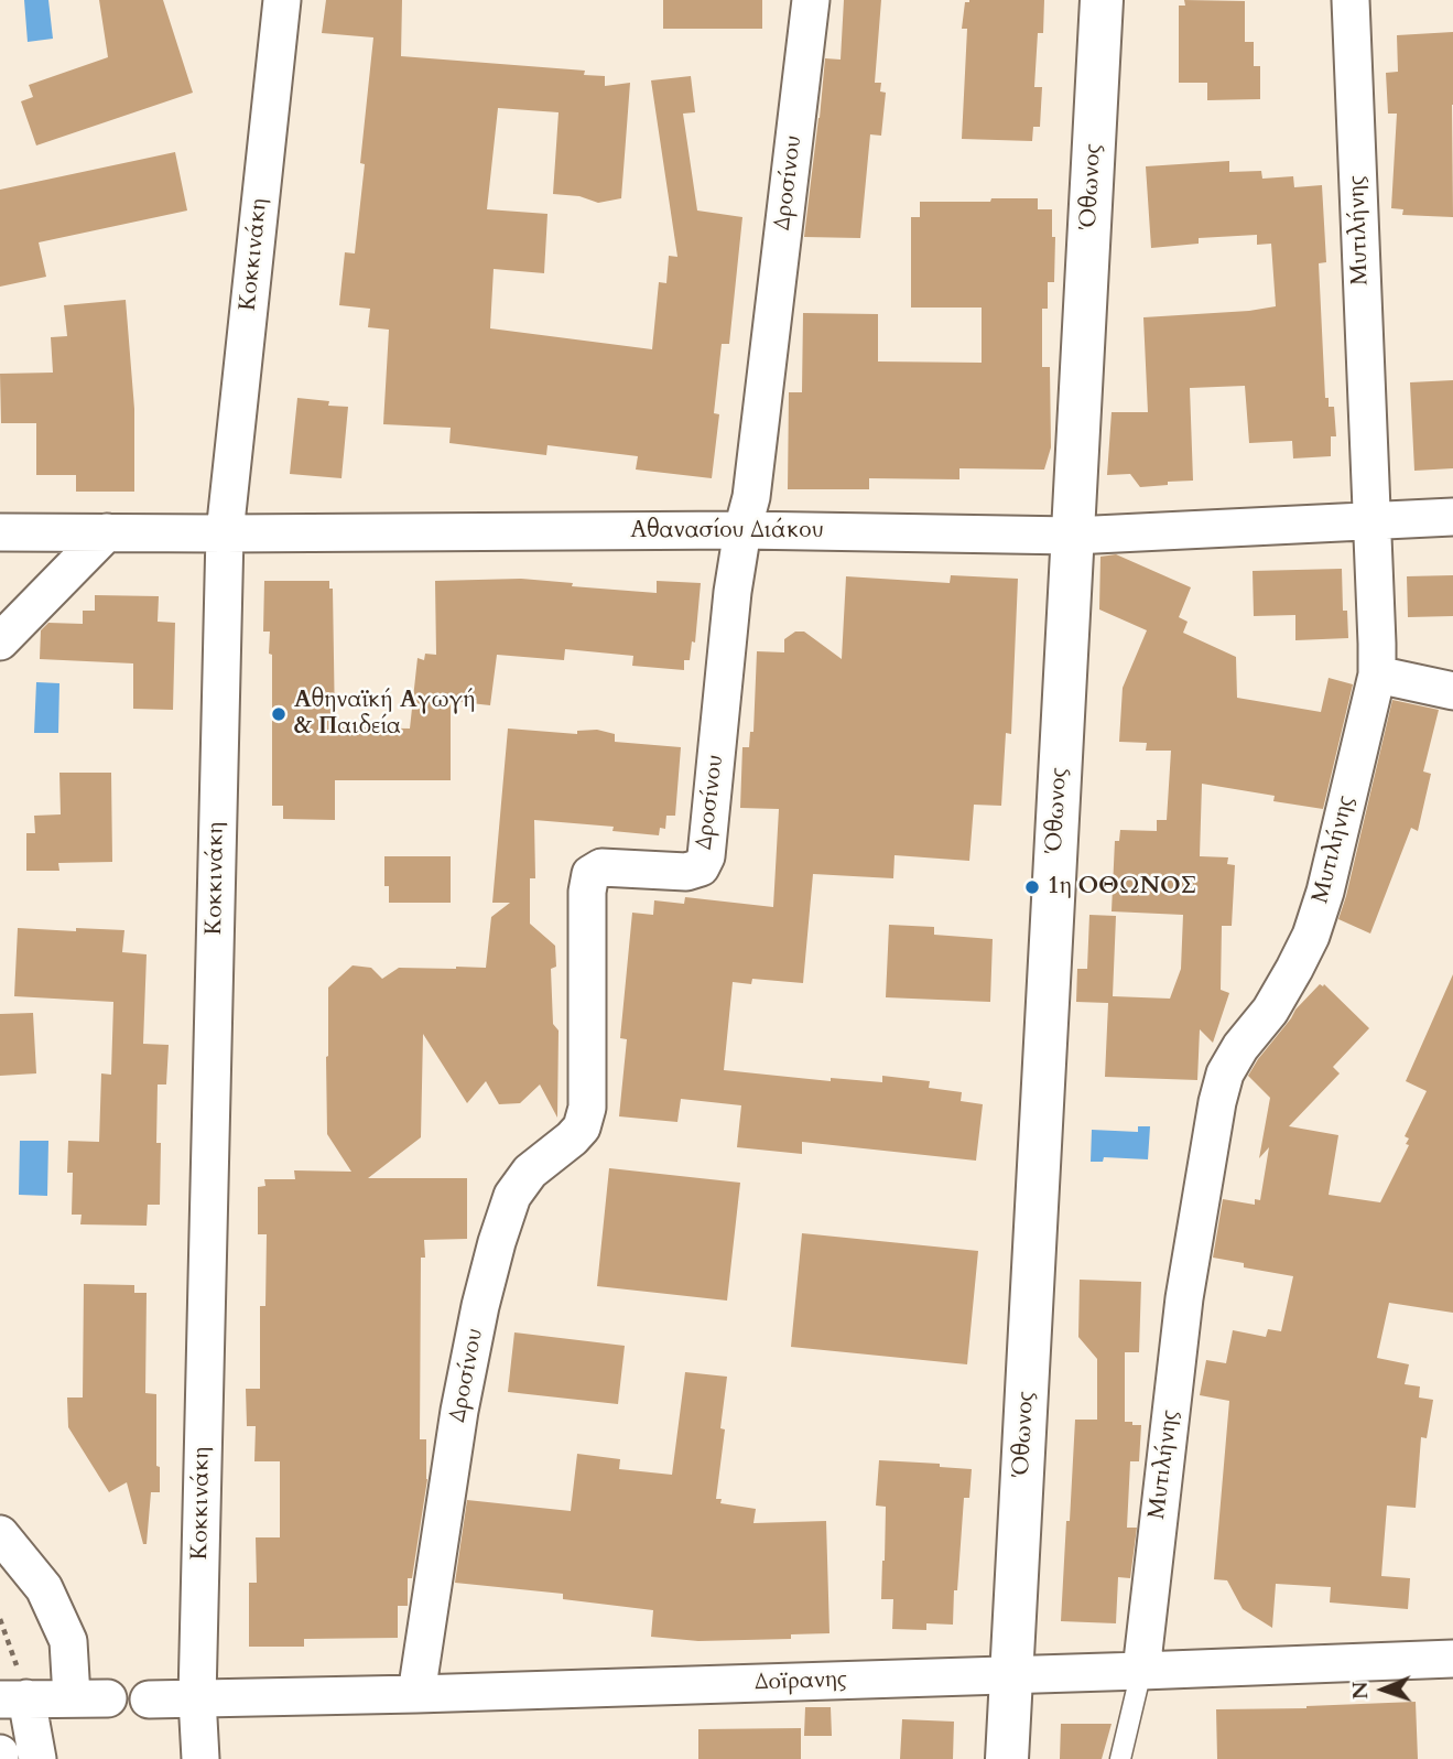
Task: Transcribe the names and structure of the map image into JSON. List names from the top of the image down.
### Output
{
  "streets": {
    "street": [
      "Δροσίνου",
      "Όθωνος",
      "Μυτιλήνης",
      "Κοκκινάκη",
      "Αθανασίου Διάκου",
      "Δοϊρανης"
    ]
  },
  "crossings": [
    ["Δροσίνου", "Αθανασίου Διάκου"],
    ["Δροσίνου", "Δοϊρανης"],
    ["Όθωνος", "Αθανασίου Διάκου"],
    ["Όθωνος", "Δοϊρανης"],
    ["Μυτιλήνης", "Αθανασίου Διάκου"],
    ["Μυτιλήνης", "Δοϊρανης"],
    ["Κοκκινάκη", "Αθανασίου Διάκου"],
    ["Κοκκινάκη", "Δοϊρανης"]
  ],
  "places": ["Αθηναϊκή Αγωγή & Παιδεία", "1η ΟΘΩΝΟΣ"],
  "north": "left"
}
